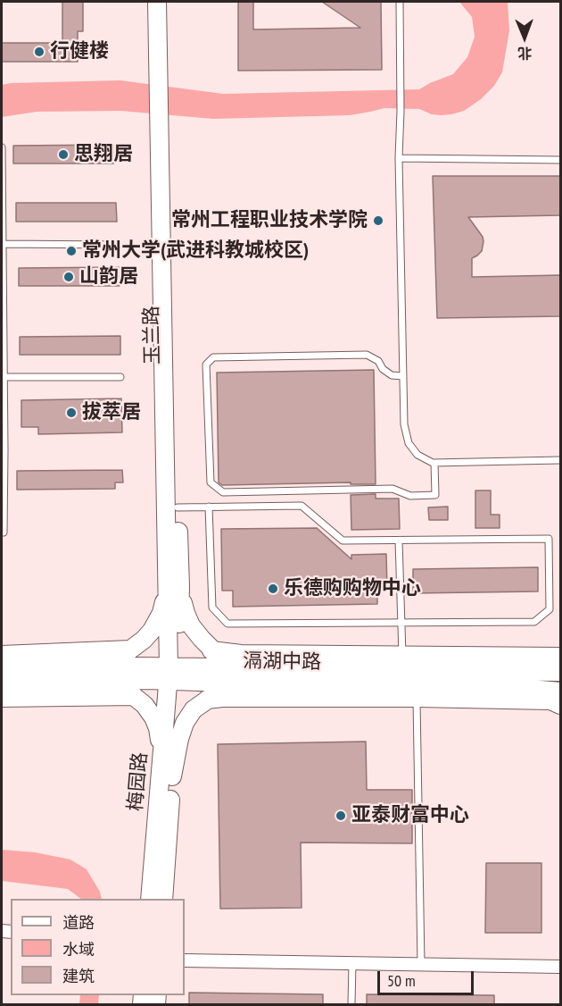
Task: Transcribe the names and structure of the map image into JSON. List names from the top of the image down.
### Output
{
  "streets": {
    "street": ["玉兰路", "滆湖中路", "梅园路"]
  },
  "crossings": [
    ["玉兰路", "滆湖中路"],
    ["玉兰路", "梅园路"],
    ["滆湖中路", "梅园路"]
  ],
  "places": [
    "行健楼",
    "思翔居",
    "常州工程职业技术学院",
    "常州大学(武进科教城校区)",
    "山韵居",
    "拔萃居",
    "乐德购购物中心",
    "亚泰财富中心"
  ],
  "legend": ["道路", "水域", "建筑"],
  "scale_bar": "50 m",
  "north": "bottom"
}
